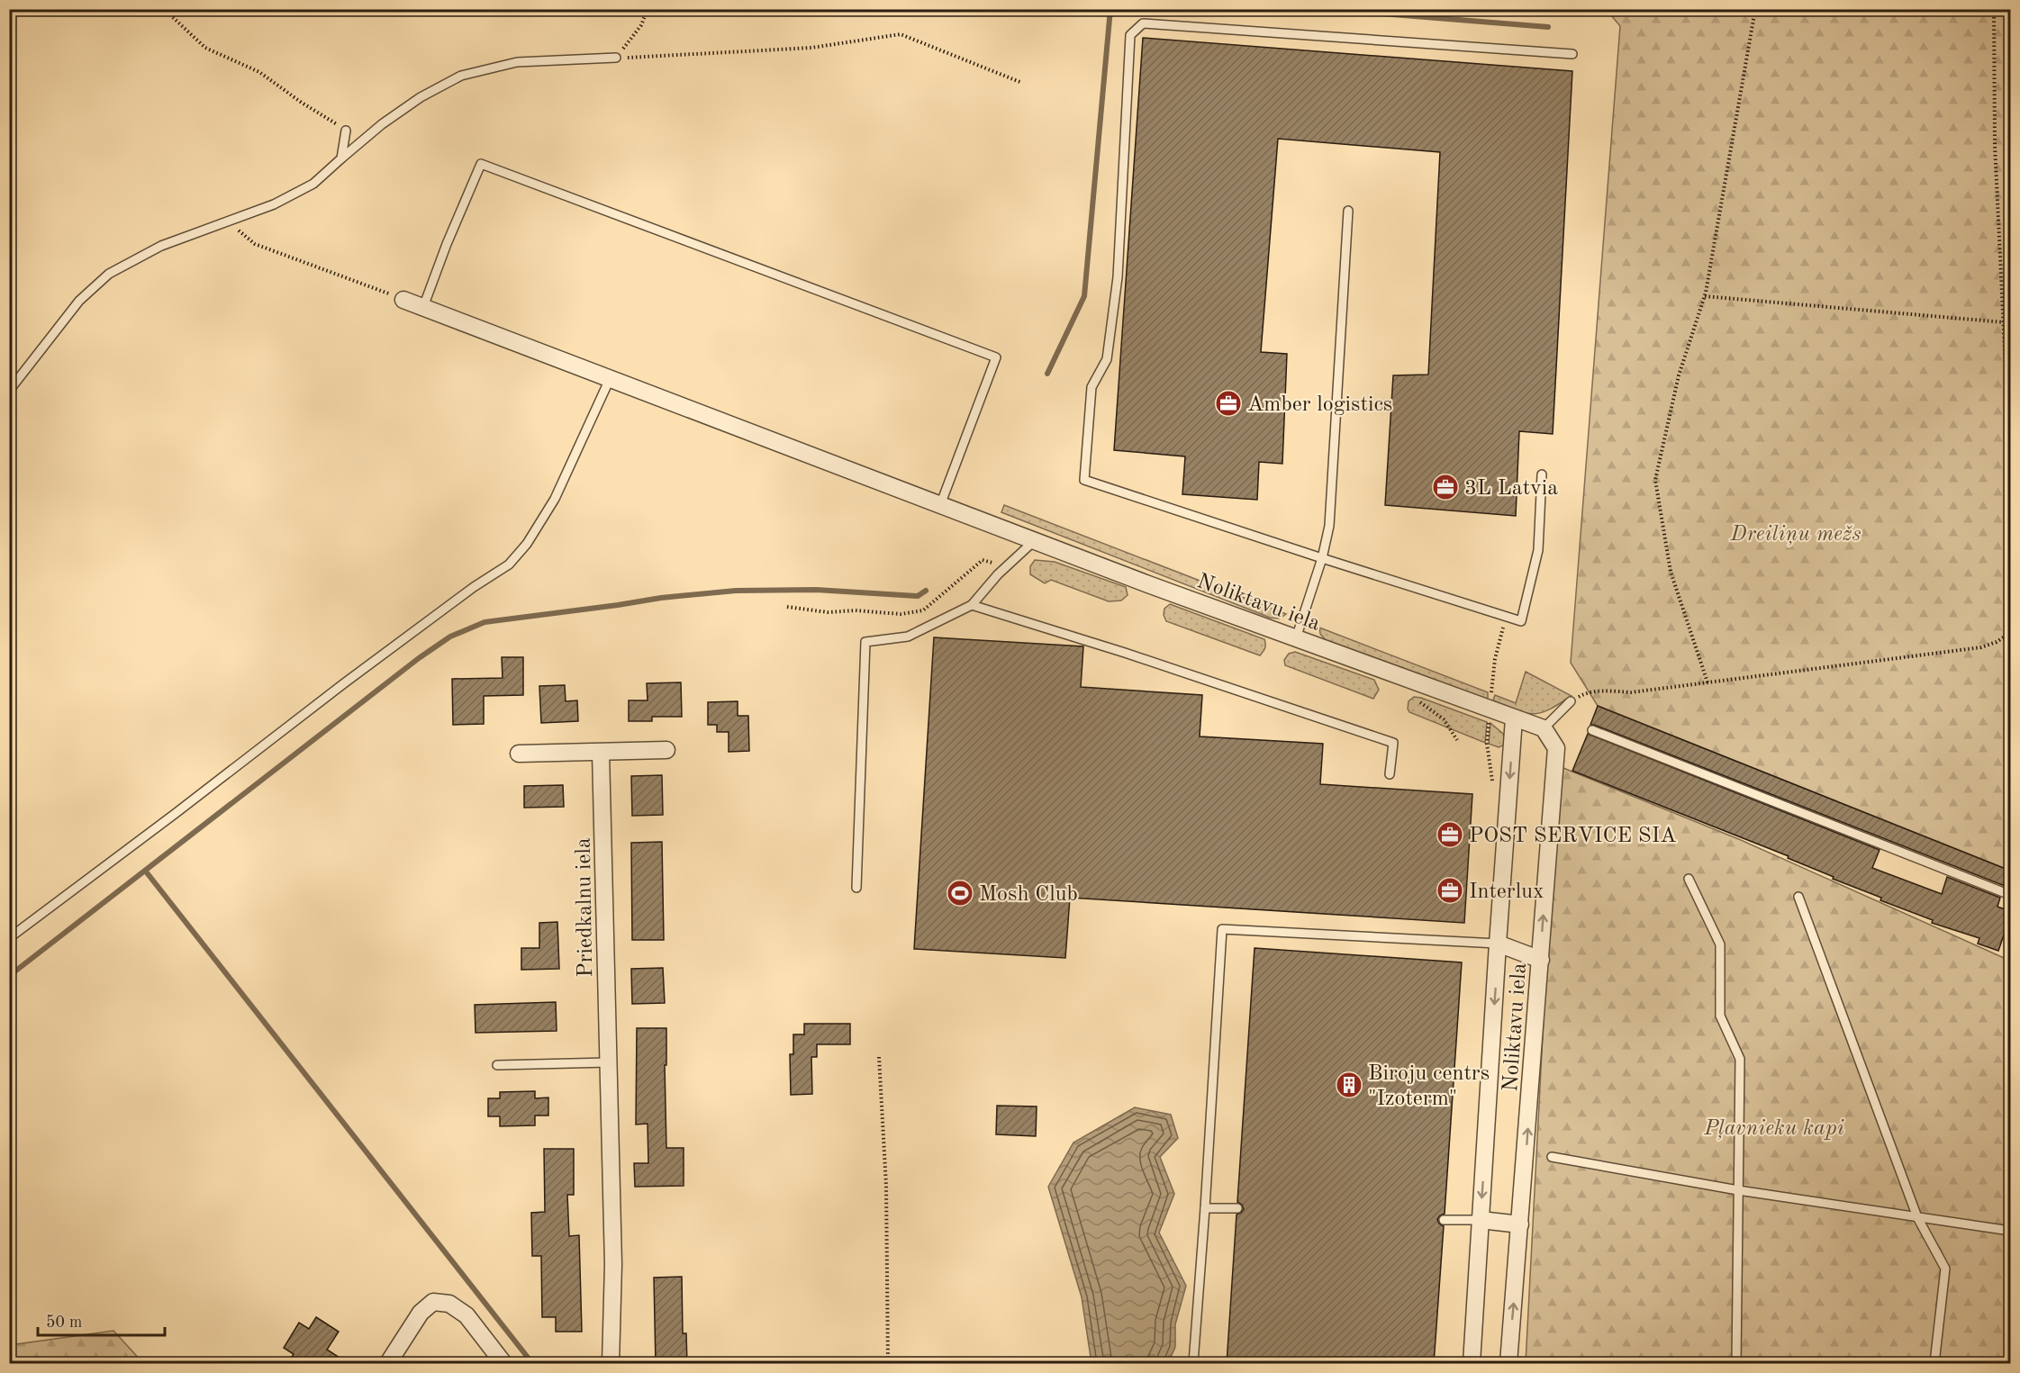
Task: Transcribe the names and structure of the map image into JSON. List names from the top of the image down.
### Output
{
  "streets": {
    "street": ["Noliktavu iela", "Priedkalnu iela"]
  },
  "parks": ["Dreiliņu mežs", "Pļavnieku kapi"],
  "places": {
    "office": [
      "Amber logistics",
      "3L Latvia",
      "POST SERVICE SIA",
      "Interlux"
    ],
    "sports": ["Mosh Club"],
    "building": ["Biroju centrs \"Izoterm\""]
  },
  "scale_bar": "50 m"
}
